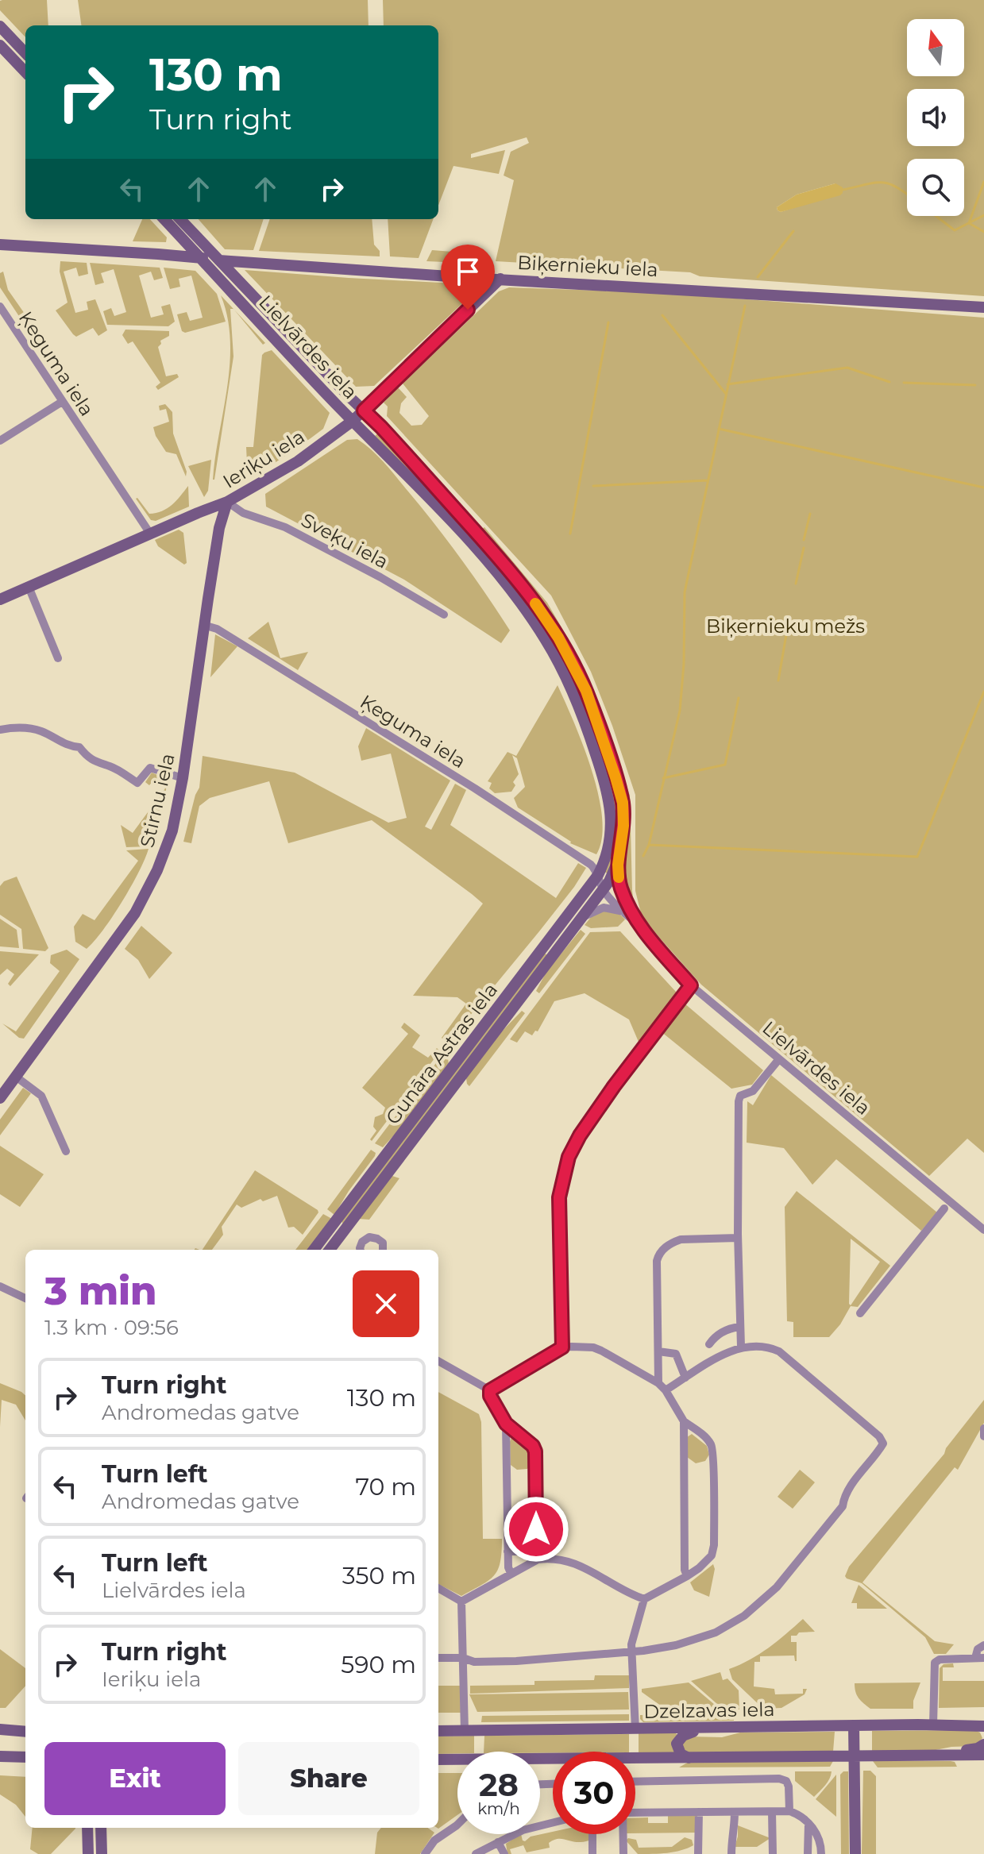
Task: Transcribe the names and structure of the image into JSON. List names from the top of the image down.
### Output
{
  "streets": {
    "main road": [
      "Biķernieku iela",
      "Lielvārdes iela",
      "Ieriķu iela",
      "Stirnu iela",
      "Gunāra Astras iela",
      "Dzelzavas iela"
    ],
    "street": ["Ķeguma iela", "Sveķu iela"]
  },
  "crossings": [
    ["Biķernieku iela", "Lielvārdes iela"],
    ["Biķernieku iela", "Ieriķu iela"],
    ["Lielvārdes iela", "Ķeguma iela"],
    ["Lielvārdes iela", "Ieriķu iela"],
    ["Lielvārdes iela", "Gunāra Astras iela"],
    ["Ķeguma iela", "Ieriķu iela"],
    ["Ķeguma iela", "Stirnu iela"],
    ["Ķeguma iela", "Gunāra Astras iela"],
    ["Ieriķu iela", "Sveķu iela"],
    ["Ieriķu iela", "Stirnu iela"],
    ["Sveķu iela", "Stirnu iela"]
  ],
  "parks": ["Biķernieku mežs"],
  "north": "top",
  "page": {
    "turn": ["130 m", "Turn right"],
    "heading": ["3 min", "1.3 km · 09:56"],
    "list": [
      {
        "name": "Turn right",
        "note": "Andromedas gatve",
        "value": "130 m"
      },
      {
        "name": "Turn left",
        "note": "Andromedas gatve",
        "value": "70 m"
      },
      {
        "name": "Turn left",
        "note": "Lielvārdes iela",
        "value": "350 m"
      },
      {
        "name": "Turn right",
        "note": "Ieriķu iela",
        "value": "590 m"
      }
    ],
    "buttons": ["Exit", "Share"],
    "speed": "28 km/h",
    "limit": "30"
  }
}
